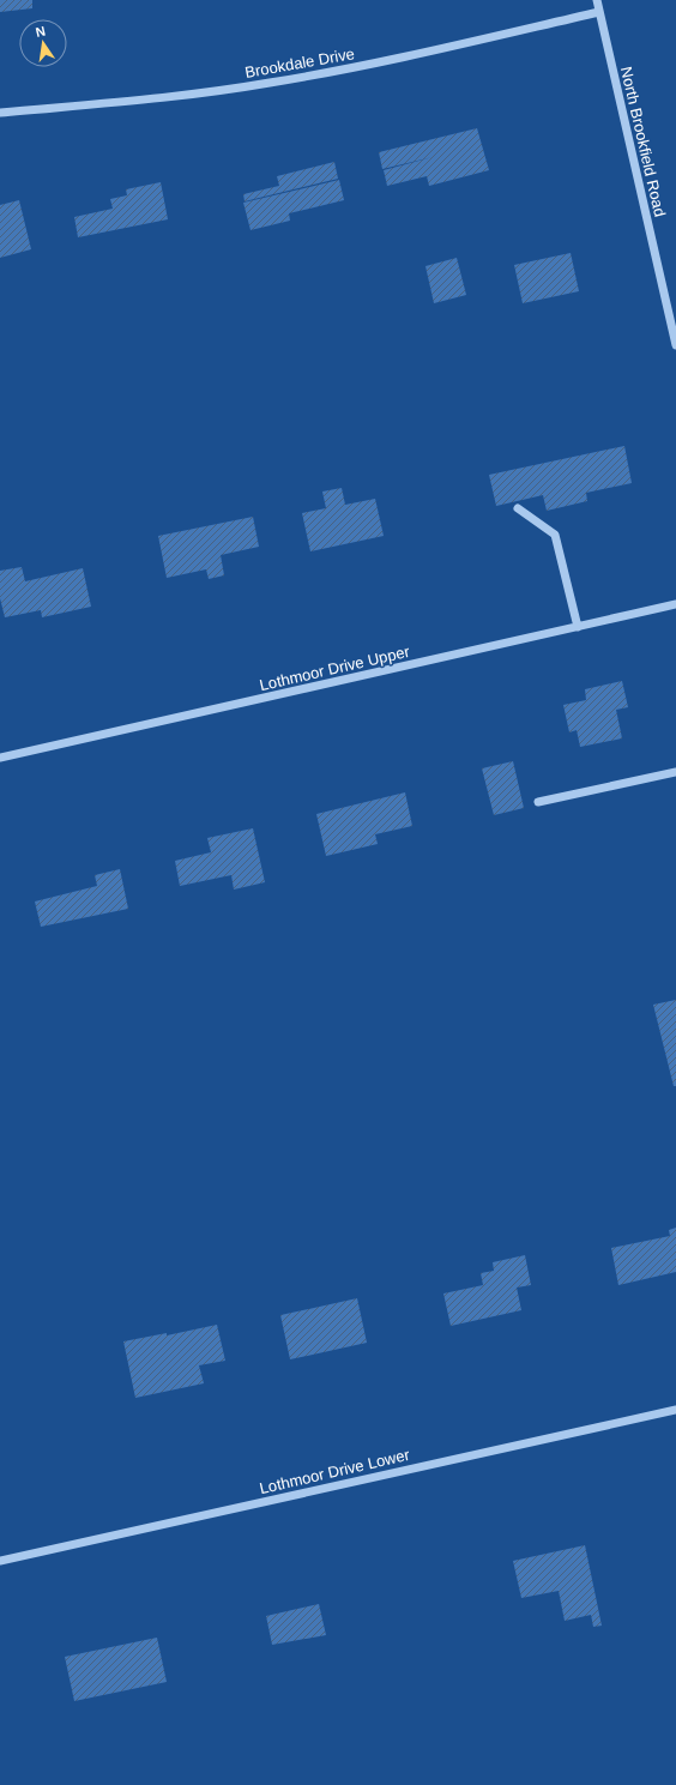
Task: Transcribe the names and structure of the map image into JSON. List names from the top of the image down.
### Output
{
  "streets": {
    "street": [
      "Brookdale Drive",
      "North Brookfield Road",
      "Lothmoor Drive Upper",
      "Lothmoor Drive Lower"
    ]
  },
  "crossings": [
    ["Brookdale Drive", "North Brookfield Road"]
  ],
  "north": "top"
}
